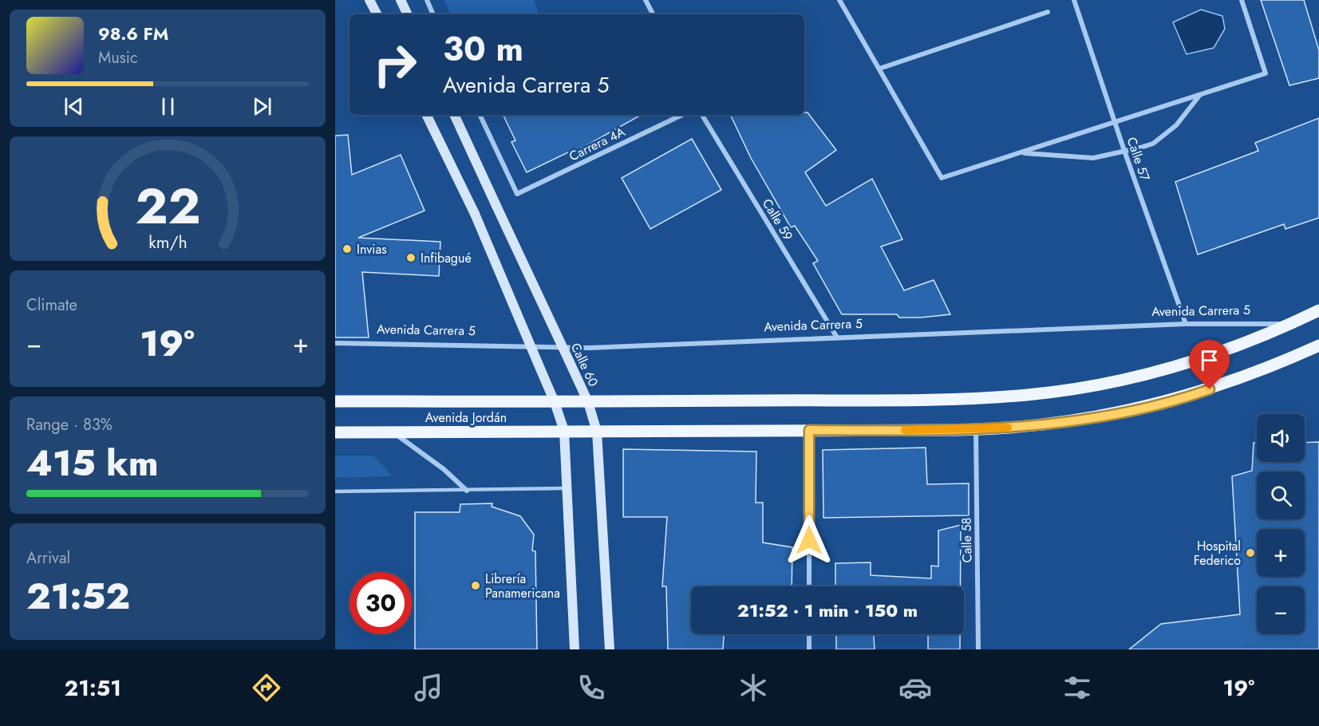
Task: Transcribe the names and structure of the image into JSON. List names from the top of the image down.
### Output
{
  "streets": {
    "main road": ["Avenida Carrera 5", "Calle 60", "Avenida Jordán"],
    "street": [
      "Carrera 4A",
      "Calle 57",
      "Calle 59",
      "Calle 58"
    ]
  },
  "crossings": [
    ["Calle 57", "Avenida Carrera 5"],
    ["Calle 59", "Avenida Carrera 5"],
    ["Avenida Carrera 5", "Calle 60"],
    ["Avenida Carrera 5", "Avenida Jordán"],
    ["Calle 60", "Avenida Jordán"]
  ],
  "places": [
    "Invias",
    "Infibagué",
    "Hospital Federico",
    "Librería Panamericana"
  ],
  "page": {
    "turn": ["30 m", "Avenida Carrera 5"],
    "song": ["98.6 FM", "Music"],
    "tile": [
      "Climate",
      ["Range · 83%", "415 km"],
      ["Arrival", "21:52"]
    ],
    "heat": ["−", "19°", "+"],
    "map_buttons": ["+", "−"],
    "limit": "30",
    "trip": "21:52 · 1 min · 150 m",
    "tabs": ["21:51", "19°"],
    "gauge": ["22", "km/h"]
  }
}
